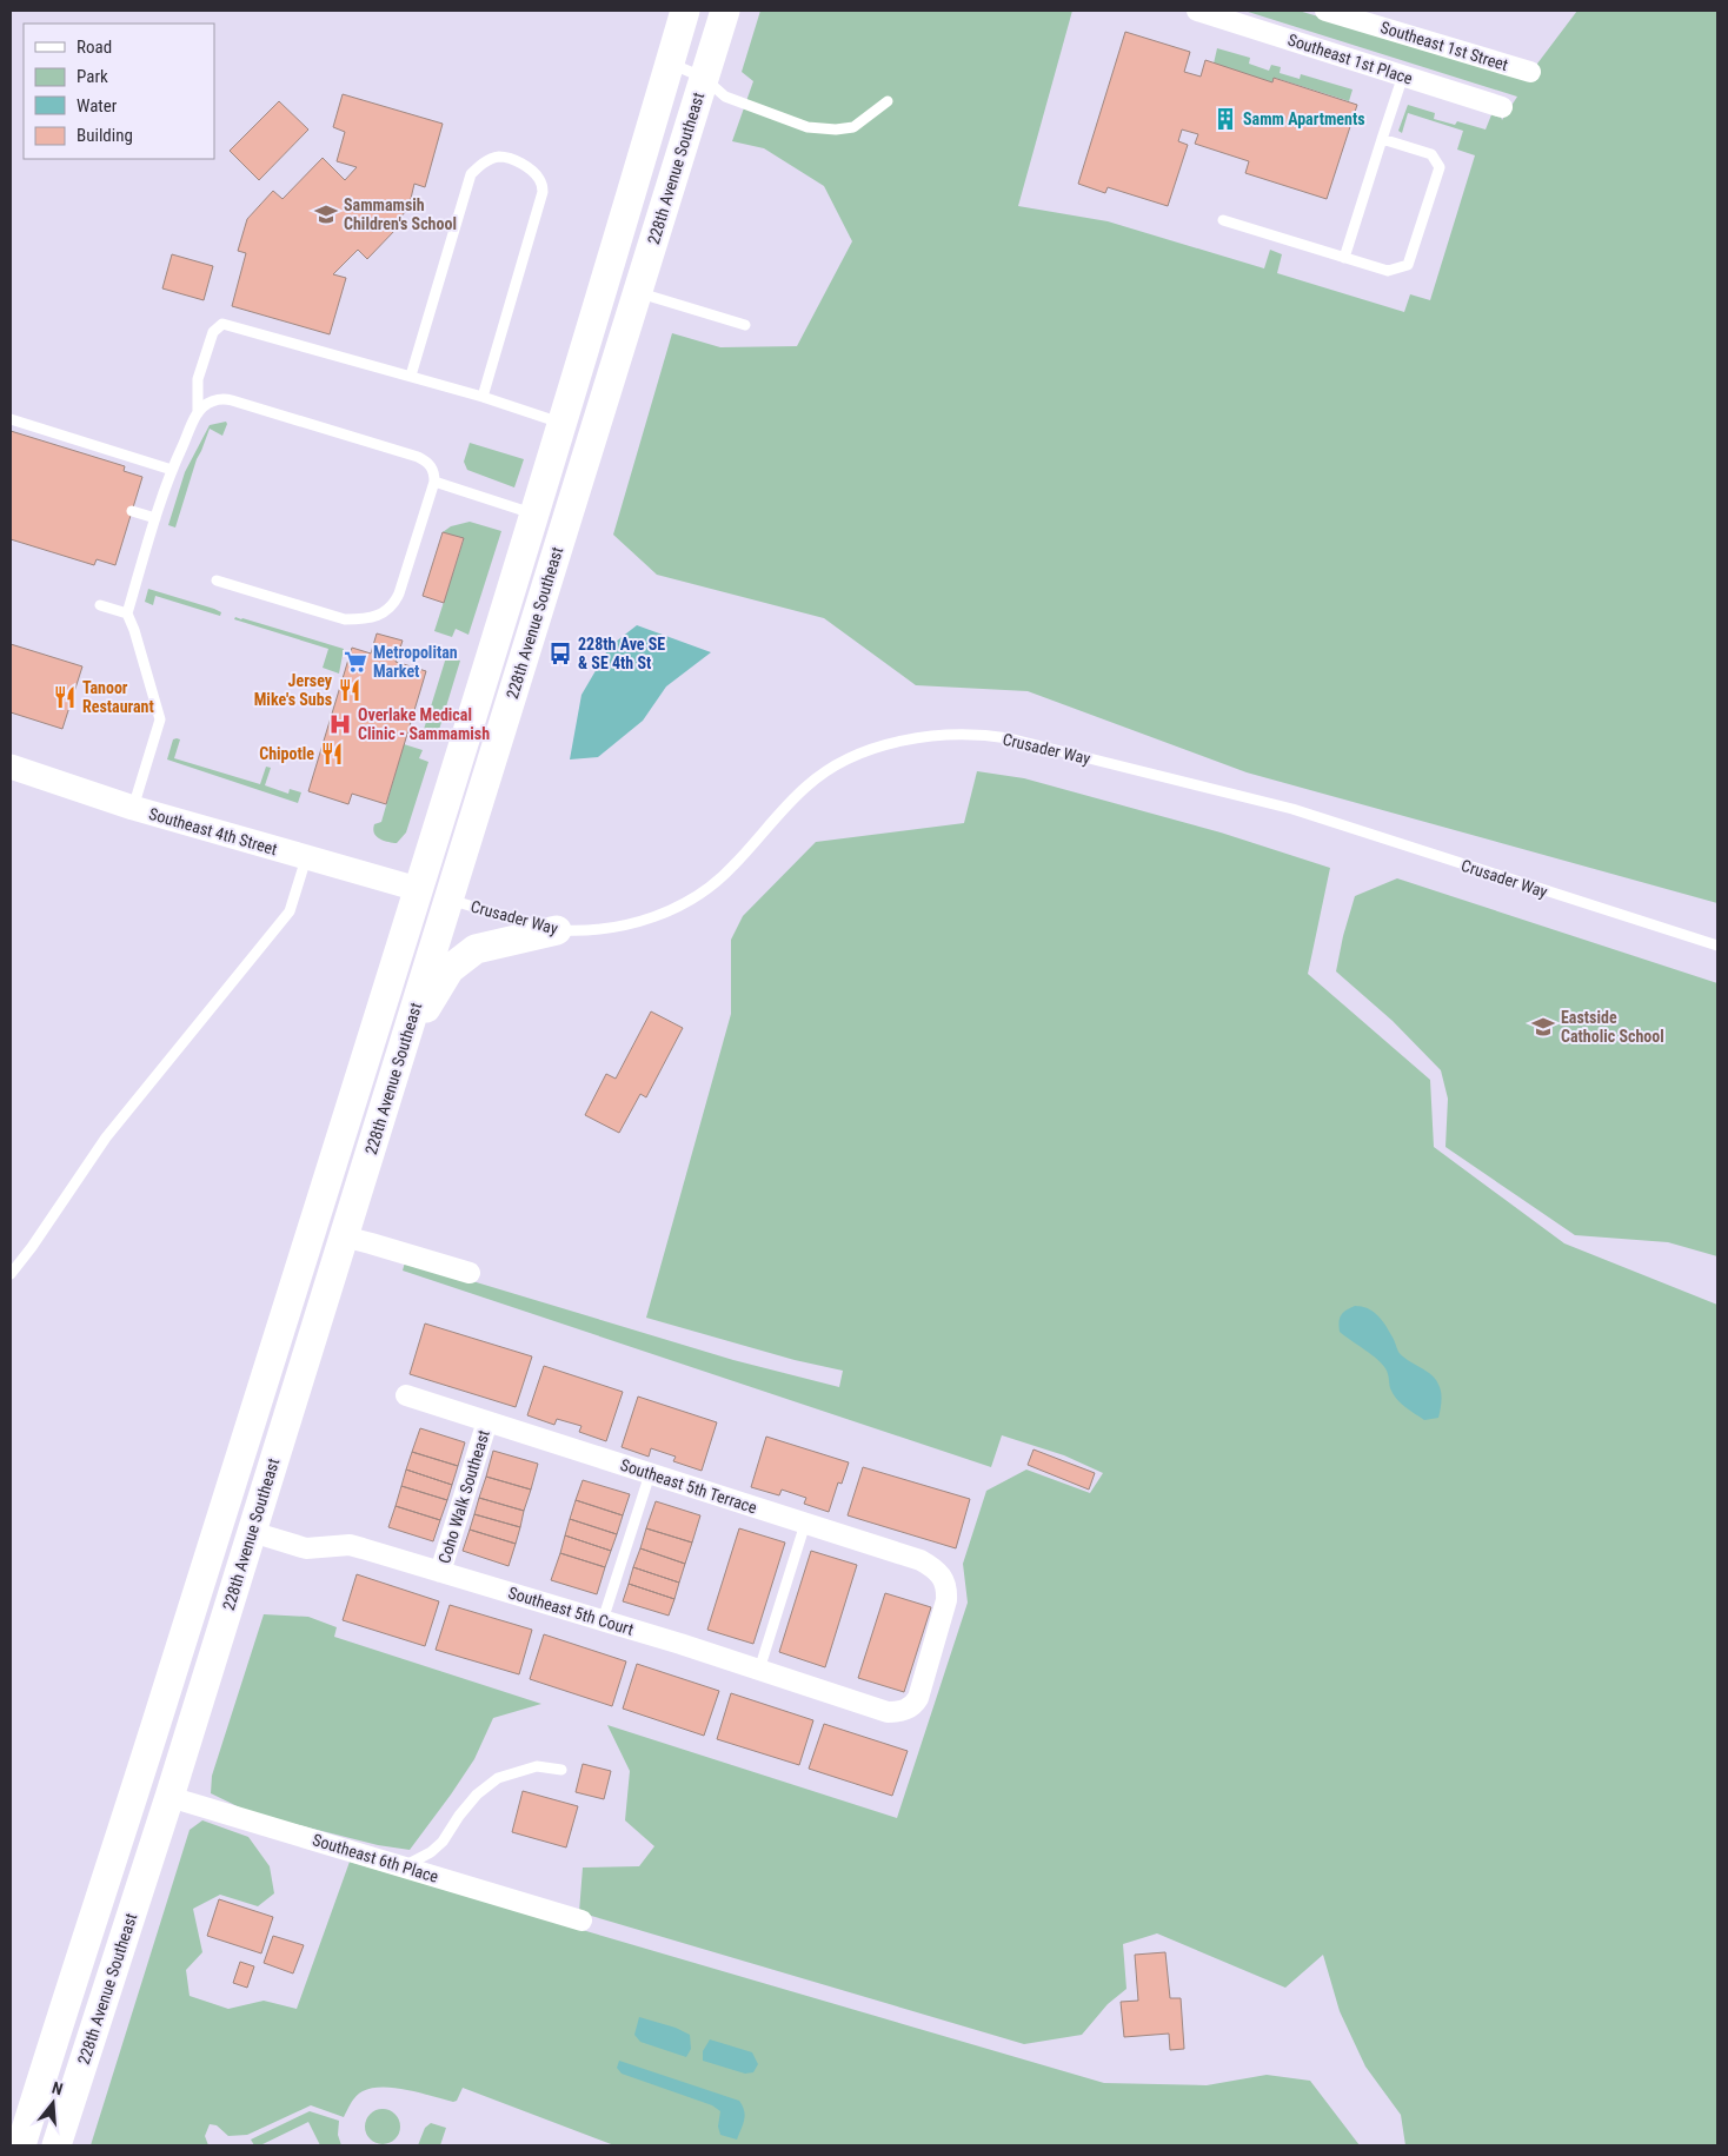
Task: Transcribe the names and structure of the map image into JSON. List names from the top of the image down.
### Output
{
  "streets": {
    "main road": ["228th Avenue Southeast"],
    "street": [
      "Southeast 1st Street",
      "Southeast 1st Place",
      "Southeast 4th Street",
      "Southeast 5th Terrace",
      "Coho Walk Southeast",
      "Southeast 5th Court",
      "Southeast 6th Place"
    ],
    "lane": ["Crusader Way"]
  },
  "crossings": [
    ["228th Avenue Southeast", "Crusader Way"],
    ["228th Avenue Southeast", "Southeast 4th Street"],
    ["228th Avenue Southeast", "Southeast 5th Court"],
    ["228th Avenue Southeast", "Southeast 6th Place"],
    ["Crusader Way", "Southeast 4th Street"],
    ["Southeast 5th Terrace", "Coho Walk Southeast"],
    ["Southeast 5th Terrace", "Southeast 5th Court"],
    ["Coho Walk Southeast", "Southeast 5th Court"]
  ],
  "places": {
    "building": ["Samm Apartments"],
    "school or university": ["Sammamsih Children's School", "Eastside Catholic School"],
    "bus stop": ["228th Ave SE & SE 4th St"],
    "supermarket": ["Metropolitan Market"],
    "restaurant": ["Jersey Mike's Subs", "Tanoor Restaurant", "Chipotle"],
    "hospital": ["Overlake Medical Clinic - Sammamish"]
  },
  "legend": [
    "Road",
    "Park",
    "Water",
    "Building"
  ],
  "north": "top"
}
